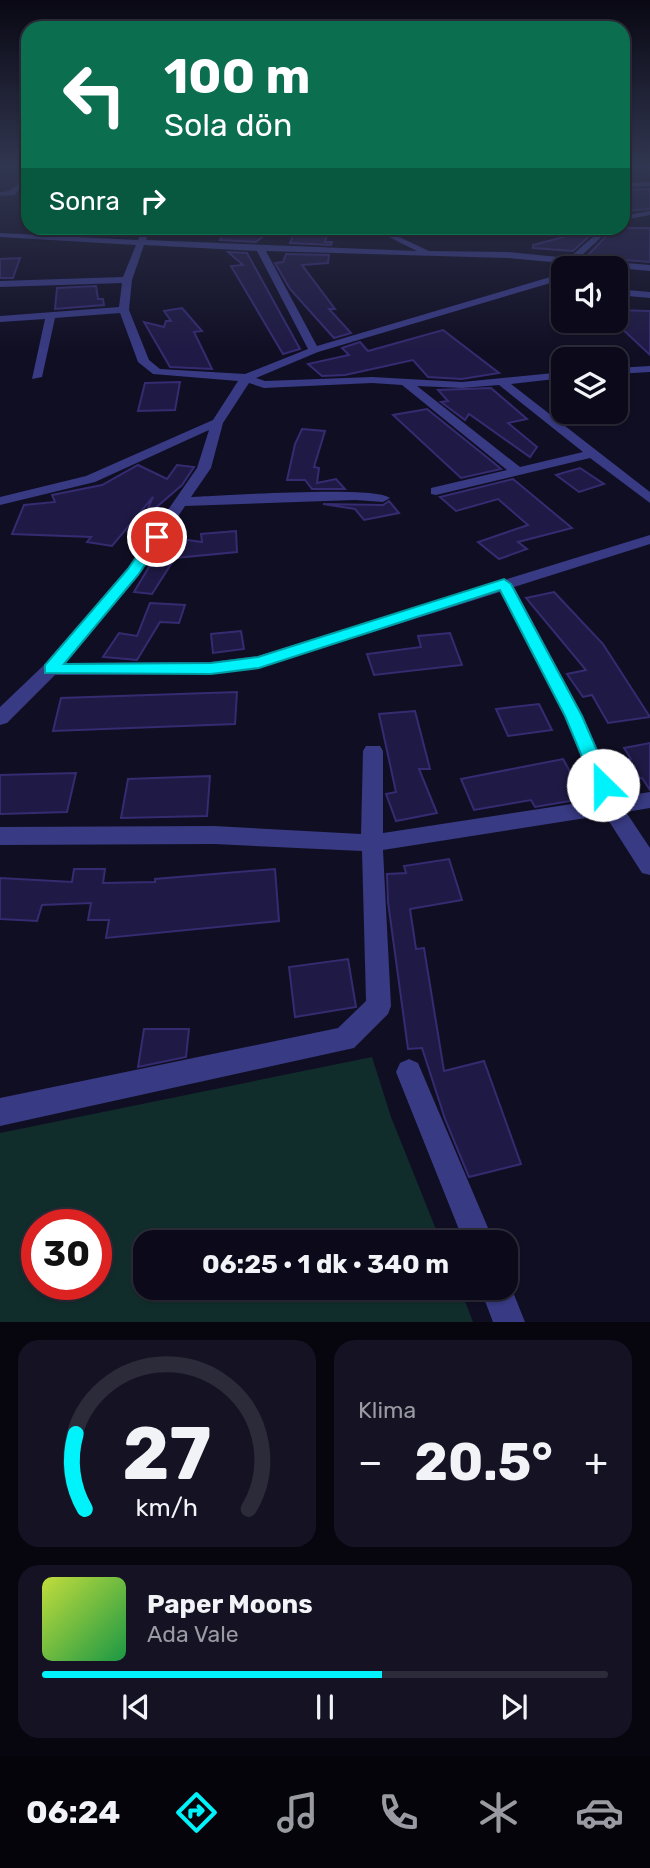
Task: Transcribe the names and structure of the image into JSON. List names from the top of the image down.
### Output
{
  "page": {
    "turn": ["100 m", "Sola dön"],
    "then": "Sonra",
    "limit": "30",
    "trip": "06:25 · 1 dk · 340 m",
    "tile": "Klima",
    "heat": ["−", "20.5°", "+"],
    "song": ["Paper Moons", "Ada Vale"],
    "tabs": "06:24",
    "gauge": ["27", "km/h"]
  }
}
